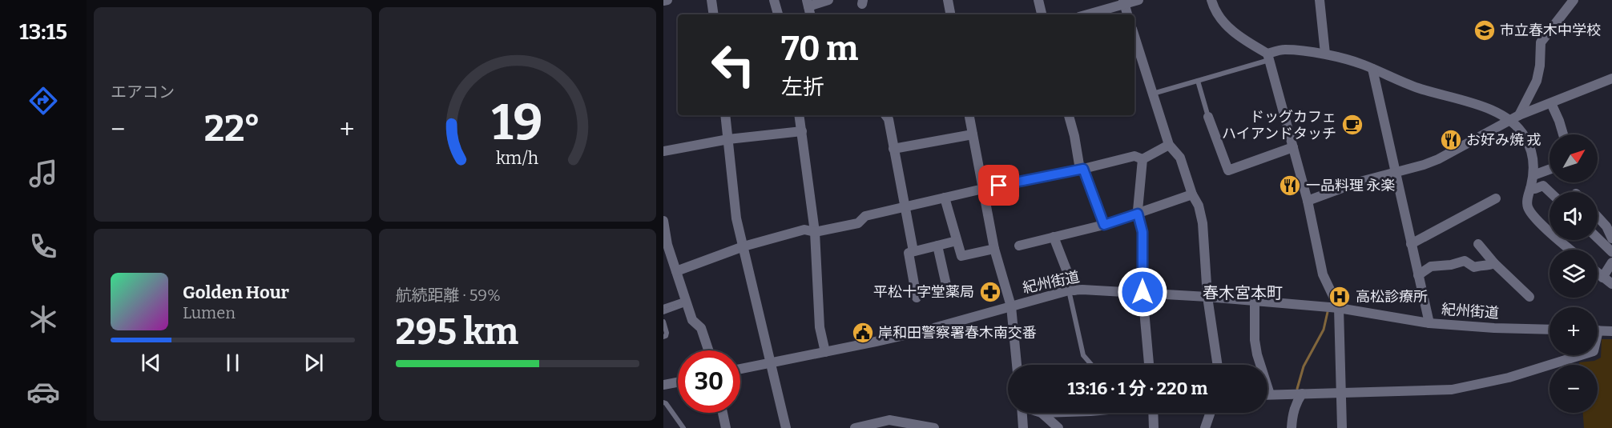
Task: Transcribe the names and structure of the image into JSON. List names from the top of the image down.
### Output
{
  "streets": {
    "street": ["紀州街道"]
  },
  "districts": ["春木宮本町"],
  "places": {
    "school or university": ["市立春木中学校"],
    "cafe": ["ドッグカフェ ハイアンドタッチ"],
    "restaurant": ["お好み焼 戎", "一品料理 永楽"],
    "pharmacy": ["平松十字堂薬局"],
    "hospital": ["高松診療所"],
    "public building": ["岸和田警察署春木南交番"]
  },
  "north": "top right",
  "page": {
    "tabs": "13:15",
    "tile": [
      "エアコン",
      ["航続距離 · 59%", "295 km"]
    ],
    "turn": ["70 m", "左折"],
    "heat": ["−", "22°", "+"],
    "map_buttons": ["+", "−"],
    "song": ["Golden Hour", "Lumen"],
    "limit": "30",
    "trip": "13:16 · 1 分 · 220 m",
    "gauge": ["19", "km/h"]
  }
}
